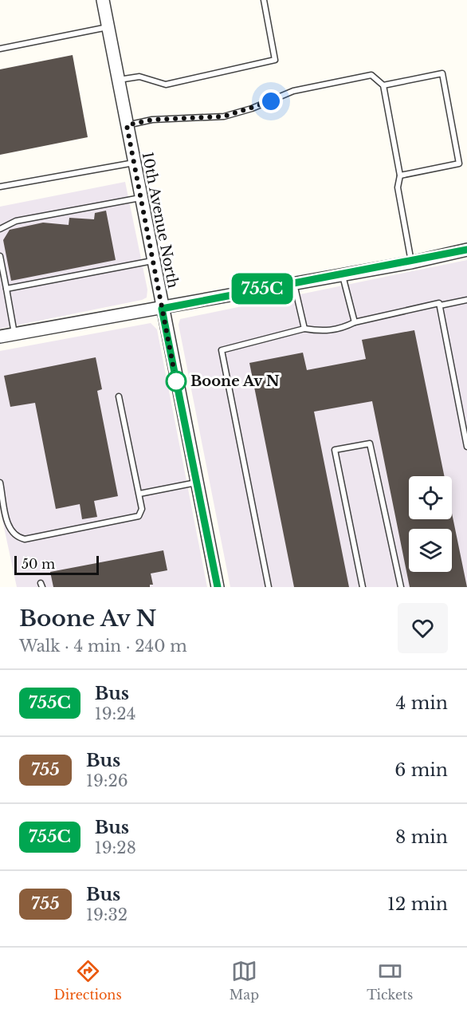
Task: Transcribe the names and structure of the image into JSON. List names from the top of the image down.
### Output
{
  "streets": {
    "street": ["10th Avenue North"]
  },
  "places": ["Boone Av N"],
  "lines": ["bus line 755C"],
  "scale_bar": "50 m",
  "page": {
    "on_map": "755C",
    "scale": "50 m",
    "heading": ["Boone Av N", "Walk · 4 min · 240 m"],
    "list": [
      {
        "mark": "755C",
        "name": "Bus",
        "note": "19:24",
        "value": "4 min"
      },
      {
        "mark": "755",
        "name": "Bus",
        "note": "19:26",
        "value": "6 min"
      },
      {
        "mark": "755C",
        "name": "Bus",
        "note": "19:28",
        "value": "8 min"
      },
      {
        "mark": "755",
        "name": "Bus",
        "note": "19:32",
        "value": "12 min"
      }
    ],
    "tabs": ["Directions", "Map", "Tickets"]
  }
}
